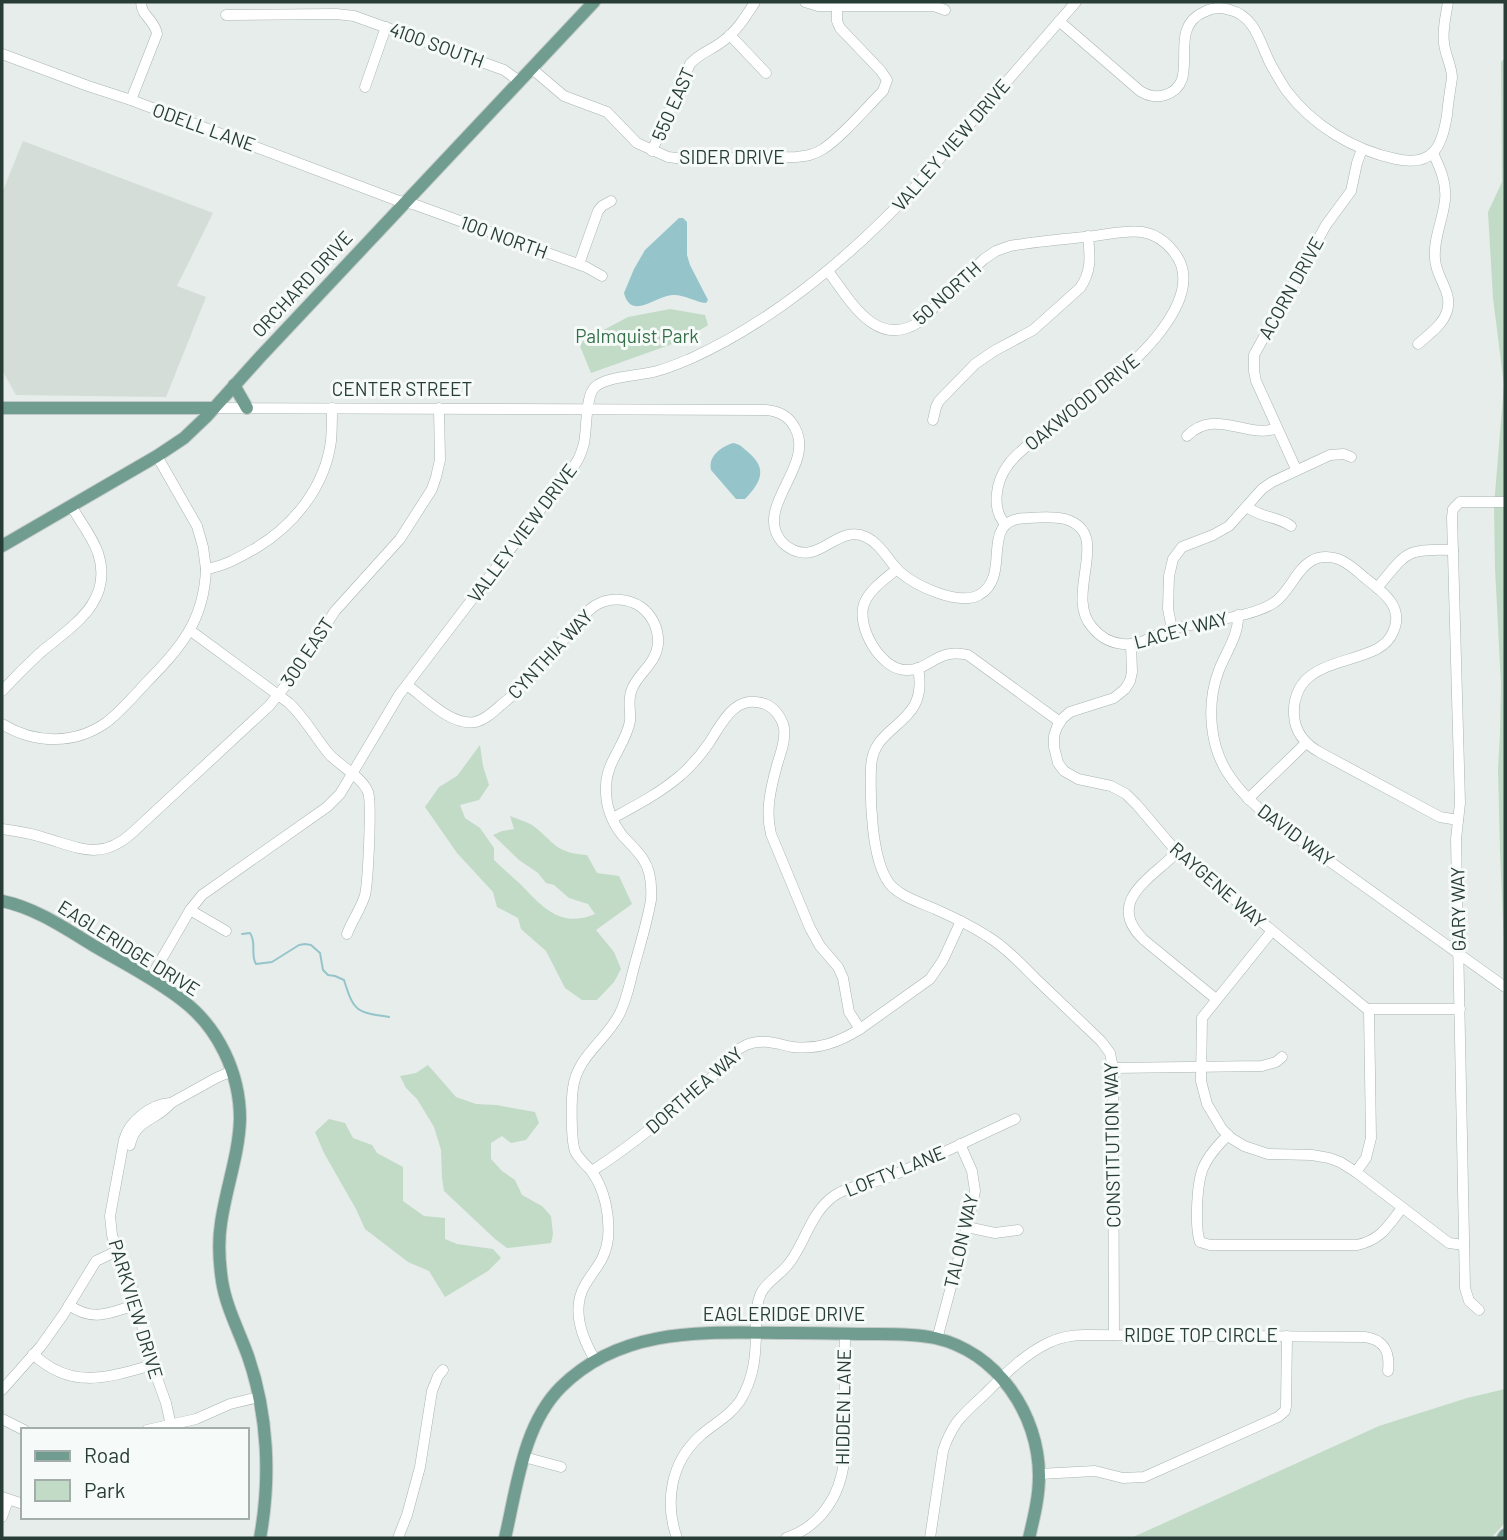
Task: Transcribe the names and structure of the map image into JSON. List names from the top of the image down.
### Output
{
  "streets": {
    "main road": ["ORCHARD DRIVE", "CENTER STREET", "EAGLERIDGE DRIVE"],
    "street": [
      "4100 SOUTH",
      "550 EAST",
      "ODELL LANE",
      "VALLEY VIEW DRIVE",
      "SIDER DRIVE",
      "100 NORTH",
      "ACORN DRIVE",
      "50 NORTH",
      "OAKWOOD DRIVE",
      "LACEY WAY",
      "300 EAST",
      "CYNTHIA WAY",
      "DAVID WAY",
      "RAYGENE WAY",
      "GARY WAY",
      "DORTHEA WAY",
      "CONSTITUTION WAY",
      "LOFTY LANE",
      "TALON WAY",
      "PARKVIEW DRIVE",
      "RIDGE TOP CIRCLE",
      "HIDDEN LANE"
    ]
  },
  "crossings": [
    ["4100 SOUTH", "ORCHARD DRIVE"],
    ["550 EAST", "SIDER DRIVE"],
    ["ODELL LANE", "100 NORTH"],
    ["ODELL LANE", "ORCHARD DRIVE"],
    ["VALLEY VIEW DRIVE", "50 NORTH"],
    ["VALLEY VIEW DRIVE", "CENTER STREET"],
    ["VALLEY VIEW DRIVE", "CYNTHIA WAY"],
    ["VALLEY VIEW DRIVE", "EAGLERIDGE DRIVE"],
    ["SIDER DRIVE", "ORCHARD DRIVE"],
    ["100 NORTH", "ORCHARD DRIVE"],
    ["ORCHARD DRIVE", "CENTER STREET"],
    ["50 NORTH", "OAKWOOD DRIVE"],
    ["CENTER STREET", "300 EAST"],
    ["OAKWOOD DRIVE", "LACEY WAY"],
    ["LACEY WAY", "DAVID WAY"],
    ["CYNTHIA WAY", "EAGLERIDGE DRIVE"],
    ["CYNTHIA WAY", "DORTHEA WAY"],
    ["DAVID WAY", "GARY WAY"],
    ["EAGLERIDGE DRIVE", "LOFTY LANE"],
    ["EAGLERIDGE DRIVE", "TALON WAY"],
    ["EAGLERIDGE DRIVE", "PARKVIEW DRIVE"],
    ["EAGLERIDGE DRIVE", "RIDGE TOP CIRCLE"],
    ["EAGLERIDGE DRIVE", "HIDDEN LANE"],
    ["DORTHEA WAY", "CONSTITUTION WAY"],
    ["CONSTITUTION WAY", "RIDGE TOP CIRCLE"],
    ["LOFTY LANE", "TALON WAY"]
  ],
  "parks": ["Palmquist Park"],
  "legend": ["Road", "Park"]
}
